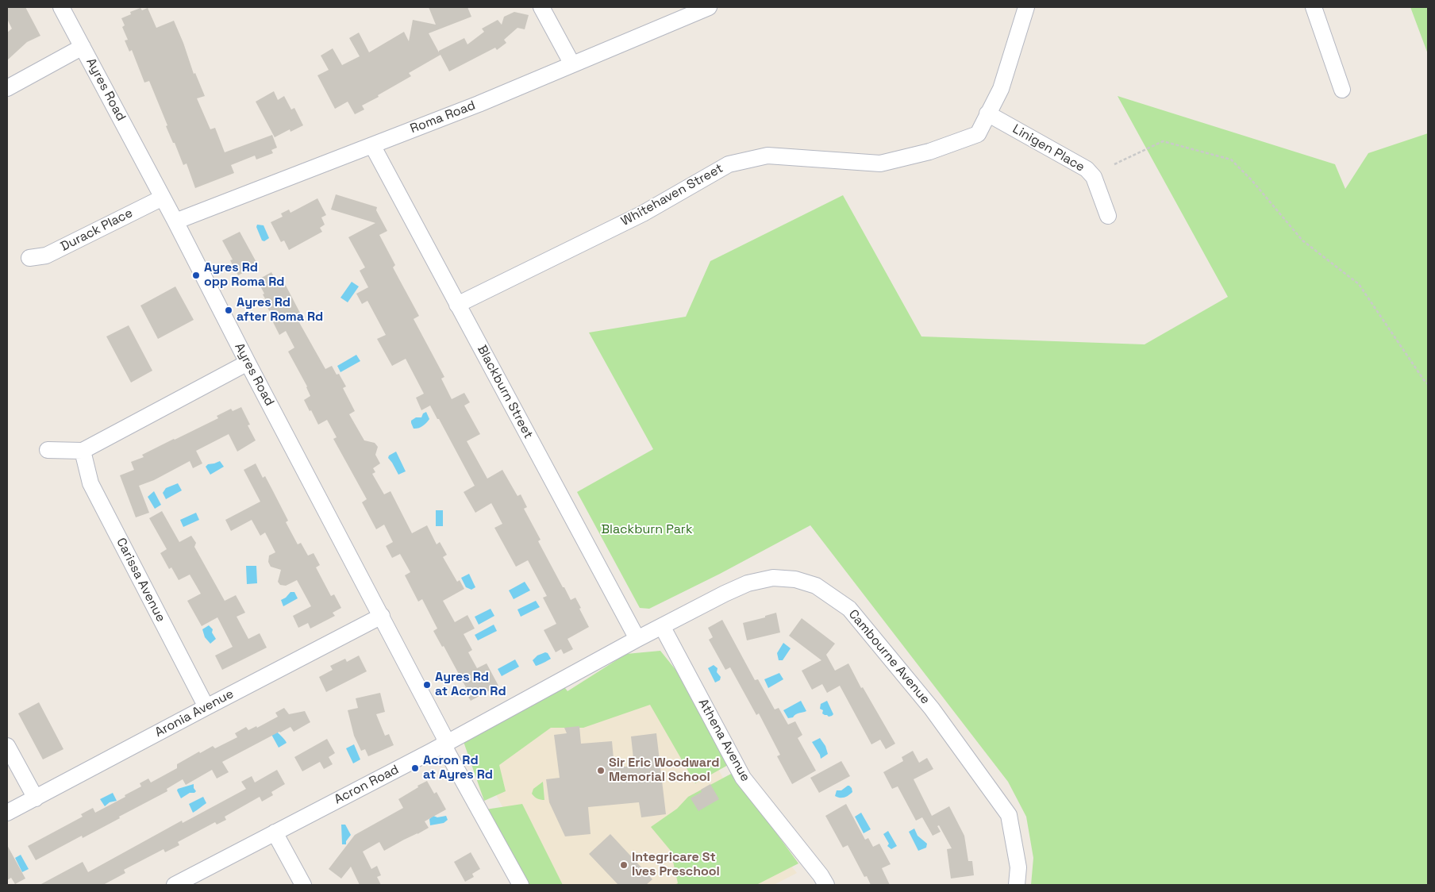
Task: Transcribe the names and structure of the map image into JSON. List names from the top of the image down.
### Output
{
  "streets": {
    "street": [
      "Ayres Road",
      "Roma Road",
      "Linigen Place",
      "Whitehaven Street",
      "Durack Place",
      "Blackburn Street",
      "Carissa Avenue",
      "Cambourne Avenue",
      "Aronia Avenue",
      "Athena Avenue",
      "Acron Road"
    ]
  },
  "crossings": [
    ["Ayres Road", "Roma Road"],
    ["Ayres Road", "Durack Place"],
    ["Ayres Road", "Aronia Avenue"],
    ["Ayres Road", "Acron Road"],
    ["Roma Road", "Blackburn Street"],
    ["Linigen Place", "Whitehaven Street"],
    ["Whitehaven Street", "Blackburn Street"],
    ["Blackburn Street", "Acron Road"],
    ["Carissa Avenue", "Aronia Avenue"],
    ["Cambourne Avenue", "Athena Avenue"],
    ["Cambourne Avenue", "Acron Road"],
    ["Athena Avenue", "Acron Road"]
  ],
  "parks": ["Blackburn Park"],
  "places": [
    "Ayres Rd opp Roma Rd",
    "Ayres Rd after Roma Rd",
    "Ayres Rd at Acron Rd",
    "Acron Rd at Ayres Rd",
    "Sir Eric Woodward Memorial School",
    "Integricare St Ives Preschool"
  ]
}
